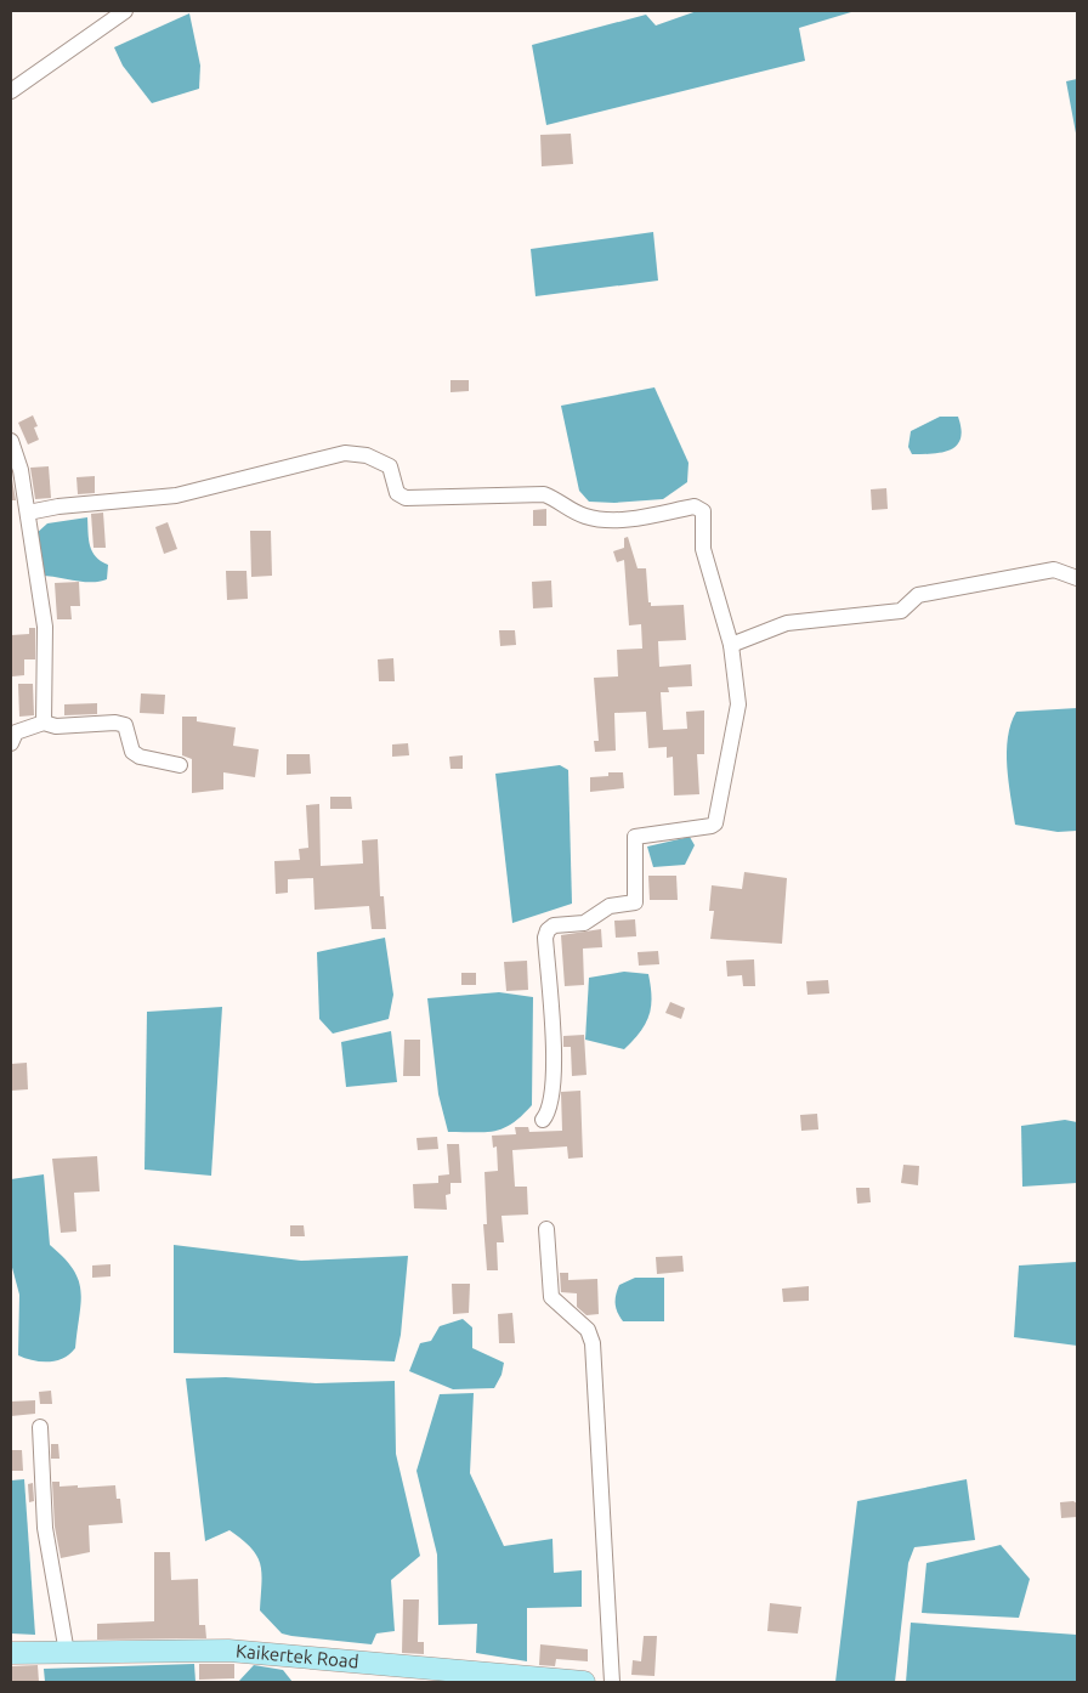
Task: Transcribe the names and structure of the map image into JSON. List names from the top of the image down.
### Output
{
  "streets": {
    "main road": ["Kaikertek Road"]
  }
}
